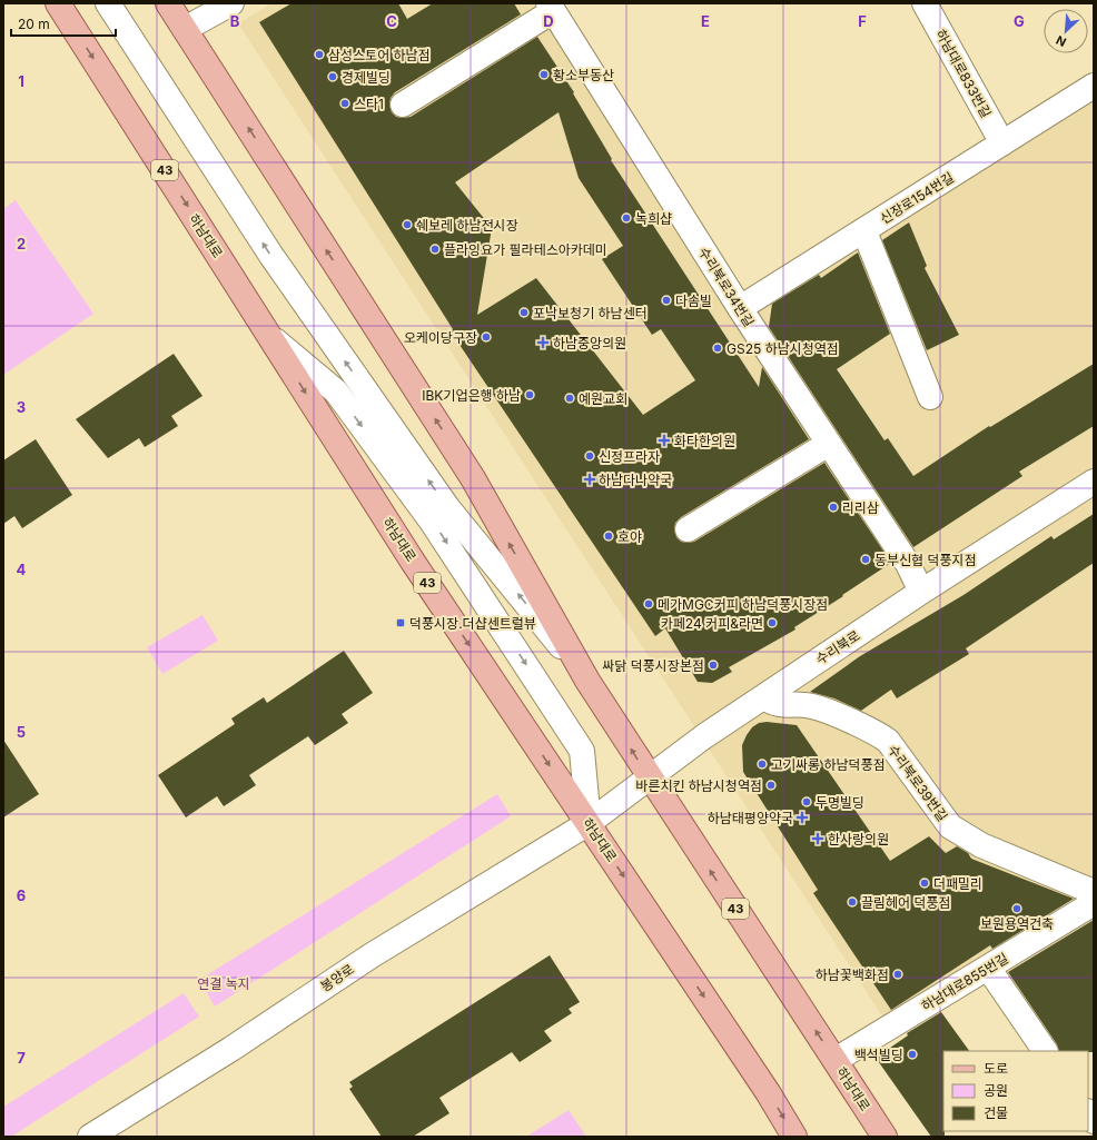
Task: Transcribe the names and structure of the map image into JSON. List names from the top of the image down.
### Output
{
  "streets": {
    "main road": ["43", "하남대로"],
    "street": [
      "하남대로833번길",
      "신장로154번길",
      "수리북로34번길",
      "수리북로",
      "수리북로39번길",
      "봉양로",
      "하남대로855번길"
    ]
  },
  "crossings": [
    ["하남대로833번길", "신장로154번길"],
    ["신장로154번길", "수리북로34번길"],
    ["하남대로", "수리북로"],
    ["하남대로", "봉양로"],
    ["하남대로", "하남대로855번길"],
    ["수리북로34번길", "수리북로"],
    ["수리북로", "수리북로39번길"],
    ["수리북로", "봉양로"]
  ],
  "parks": ["연결 녹지"],
  "places": {
    "other": [
      "삼성스토어 하남점",
      "황소부동산",
      "경제빌딩",
      "스타1",
      "녹희샵",
      "쉐보레 하남전시장",
      "플라잉요가 필라테스아카데미",
      "다솜빌",
      "포낙보청기 하남센터",
      "오케이당구장",
      "GS25 하남시청역점",
      "IBK기업은행 하남",
      "예원교회",
      "신정프라자",
      "리리삼",
      "호야",
      "동부신협 덕풍지점",
      "메가MGC커피 하남덕풍시장점",
      "카페24 커피&라면",
      "싸닭 덕풍시장본점",
      "고기싸롱 하남덕풍점",
      "바른치킨 하남시청역점",
      "두명빌딩",
      "더패밀리",
      "끌림헤어 덕풍점",
      "보원용역건축",
      "하남꽃백화점",
      "백석빌딩"
    ],
    "health": [
      "하남중앙의원",
      "화타한의원",
      "하남다나약국",
      "하남태평양약국",
      "한사랑의원"
    ],
    "transit": ["덕풍시장.더샵센트럴뷰"]
  },
  "legend": ["도로", "공원", "건물"],
  "scale_bar": "20 m",
  "north": "bottom left",
  "grid": {
    "columns": [
      "B",
      "C",
      "D",
      "E",
      "F",
      "G"
    ],
    "rows": [
      "1",
      "2",
      "3",
      "4",
      "5",
      "6",
      "7"
    ]
  }
}
